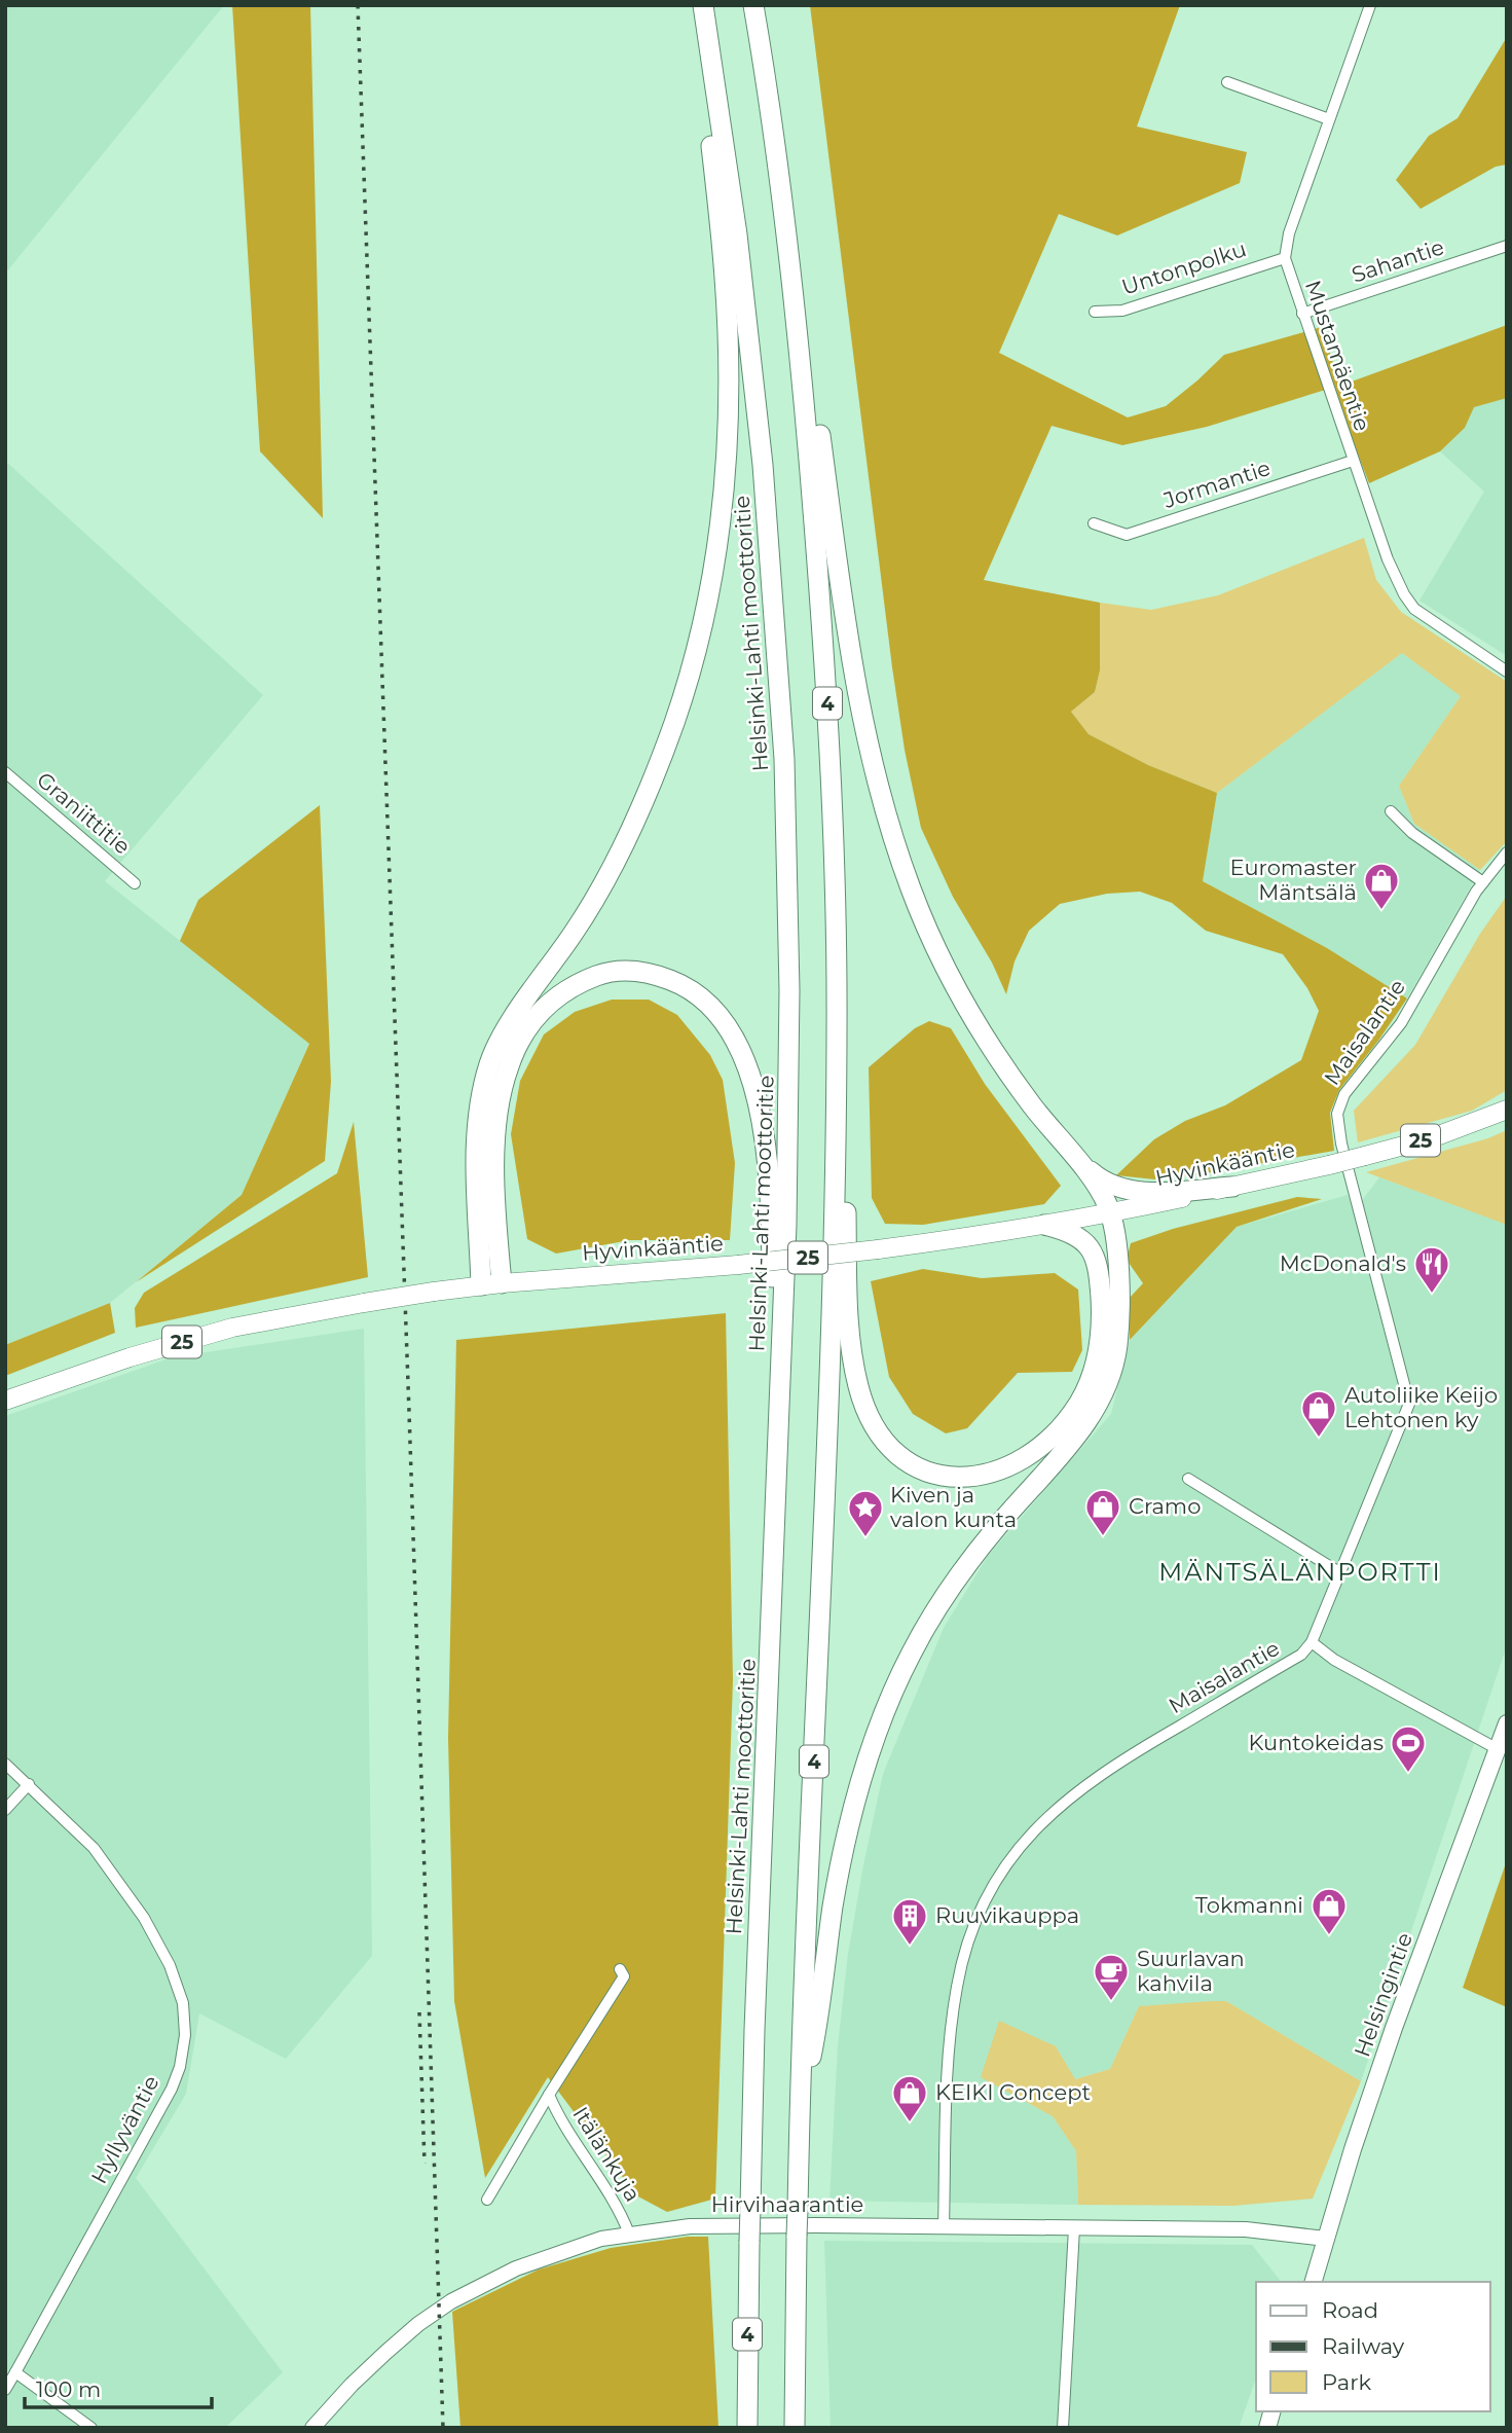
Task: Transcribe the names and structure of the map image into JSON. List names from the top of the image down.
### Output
{
  "streets": {
    "highway": [
      "Helsinki-Lahti moottoritie",
      "4",
      "25",
      "Hyvinkääntie"
    ],
    "main road": ["Helsingintie"],
    "street": [
      "Sahantie",
      "Untonpolku",
      "Mustamäentie",
      "Jormantie",
      "Graniittitie",
      "Maisalantie",
      "Hyllyväntie",
      "Itälänkuja",
      "Hirvihaarantie"
    ]
  },
  "crossings": [
    ["Sahantie", "Mustamäentie"],
    ["Untonpolku", "Mustamäentie"],
    ["Mustamäentie", "Jormantie"],
    ["Maisalantie", "Hirvihaarantie"],
    ["Helsingintie", "Hirvihaarantie"],
    ["Itälänkuja", "Hirvihaarantie"]
  ],
  "districts": ["MÄNTSÄLÄNPORTTI"],
  "places": {
    "shop": [
      "Euromaster Mäntsälä",
      "Autoliike Keijo Lehtonen ky",
      "Cramo",
      "Tokmanni",
      "KEIKI Concept"
    ],
    "restaurant": ["McDonald's"],
    "place": ["Kiven ja valon kunta"],
    "sports": ["Kuntokeidas"],
    "building": ["Ruuvikauppa"],
    "cafe": ["Suurlavan kahvila"]
  },
  "legend": ["Road", "Railway", "Park"],
  "scale_bar": "100 m"
}
